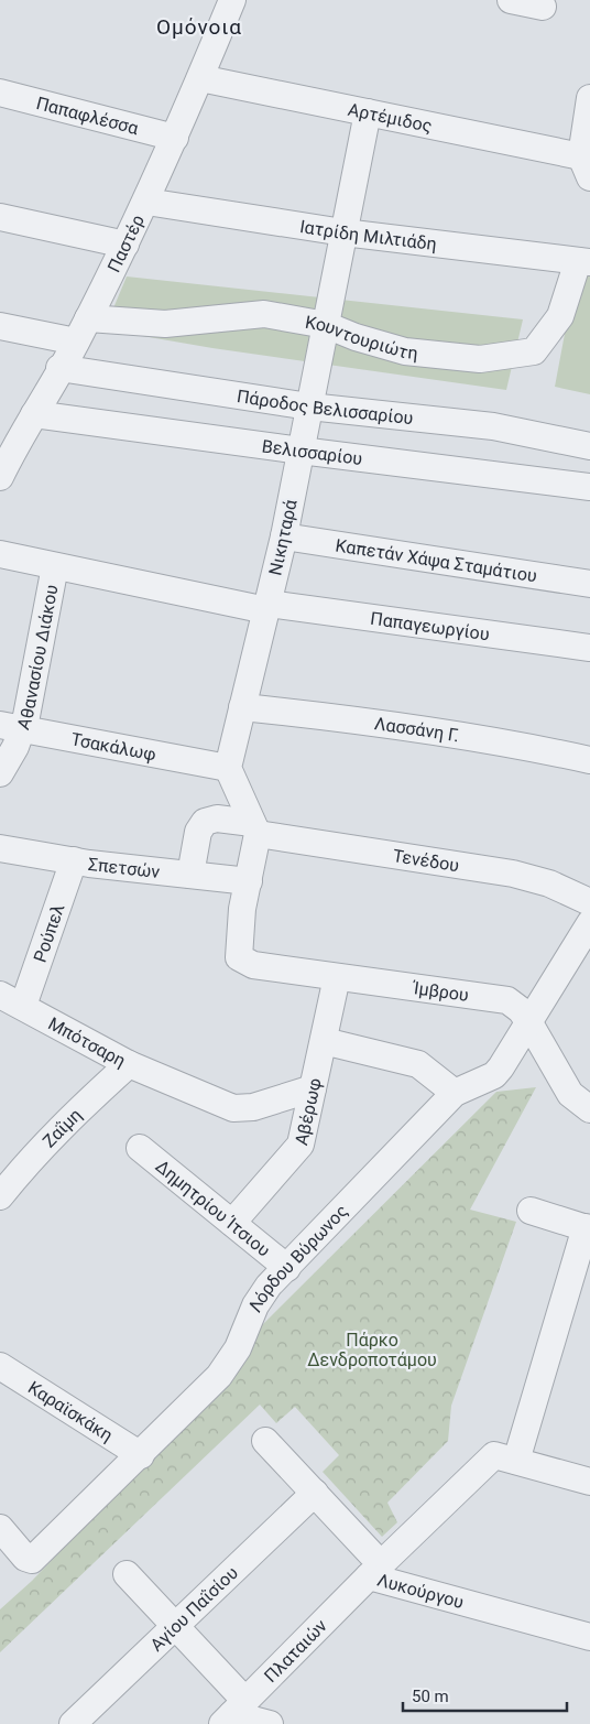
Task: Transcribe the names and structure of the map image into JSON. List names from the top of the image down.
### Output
{
  "streets": {
    "street": [
      "Παπαφλέσσα",
      "Αρτέμιδος",
      "Ιατρίδη Μιλτιάδη",
      "Παστέρ",
      "Κουντουριώτη",
      "Πάροδος Βελισσαρίου",
      "Βελισσαρίου",
      "Νικηταρά",
      "Καπετάν Χάψα Σταμάτιου",
      "Παπαγεωργίου",
      "Αθανασίου Διάκου",
      "Λασσάνη Γ.",
      "Τσακάλωφ",
      "Τενέδου",
      "Σπετσών",
      "Ρούπελ",
      "Ίμβρου",
      "Μπότσαρη",
      "Αβέρωφ",
      "Ζαΐμη",
      "Δημητρίου Ίτσιου",
      "Λόρδου Βύρωνος",
      "Καραϊσκάκη",
      "Λυκούργου",
      "Αγίου Παΐσίου",
      "Πλαταιών"
    ]
  },
  "crossings": [
    ["Παπαφλέσσα", "Παστέρ"],
    ["Αρτέμιδος", "Παστέρ"],
    ["Αρτέμιδος", "Νικηταρά"],
    ["Ιατρίδη Μιλτιάδη", "Παστέρ"],
    ["Ιατρίδη Μιλτιάδη", "Κουντουριώτη"],
    ["Ιατρίδη Μιλτιάδη", "Νικηταρά"],
    ["Παστέρ", "Κουντουριώτη"],
    ["Παστέρ", "Πάροδος Βελισσαρίου"],
    ["Παστέρ", "Βελισσαρίου"],
    ["Κουντουριώτη", "Νικηταρά"],
    ["Πάροδος Βελισσαρίου", "Νικηταρά"],
    ["Βελισσαρίου", "Νικηταρά"],
    ["Νικηταρά", "Καπετάν Χάψα Σταμάτιου"],
    ["Νικηταρά", "Παπαγεωργίου"],
    ["Νικηταρά", "Λασσάνη Γ."],
    ["Νικηταρά", "Τσακάλωφ"],
    ["Παπαγεωργίου", "Αθανασίου Διάκου"],
    ["Αθανασίου Διάκου", "Τσακάλωφ"],
    ["Τενέδου", "Σπετσών"],
    ["Σπετσών", "Ρούπελ"],
    ["Σπετσών", "Ίμβρου"],
    ["Ρούπελ", "Μπότσαρη"],
    ["Ίμβρου", "Αβέρωφ"],
    ["Ίμβρου", "Λόρδου Βύρωνος"],
    ["Μπότσαρη", "Αβέρωφ"],
    ["Μπότσαρη", "Ζαΐμη"],
    ["Αβέρωφ", "Δημητρίου Ίτσιου"],
    ["Δημητρίου Ίτσιου", "Λόρδου Βύρωνος"],
    ["Λόρδου Βύρωνος", "Καραϊσκάκη"],
    ["Λυκούργου", "Αγίου Παΐσίου"],
    ["Λυκούργου", "Πλαταιών"]
  ],
  "districts": ["Ομόνοια"],
  "parks": ["Πάρκο Δενδροποτάμου"],
  "scale_bar": "50 m"
}
